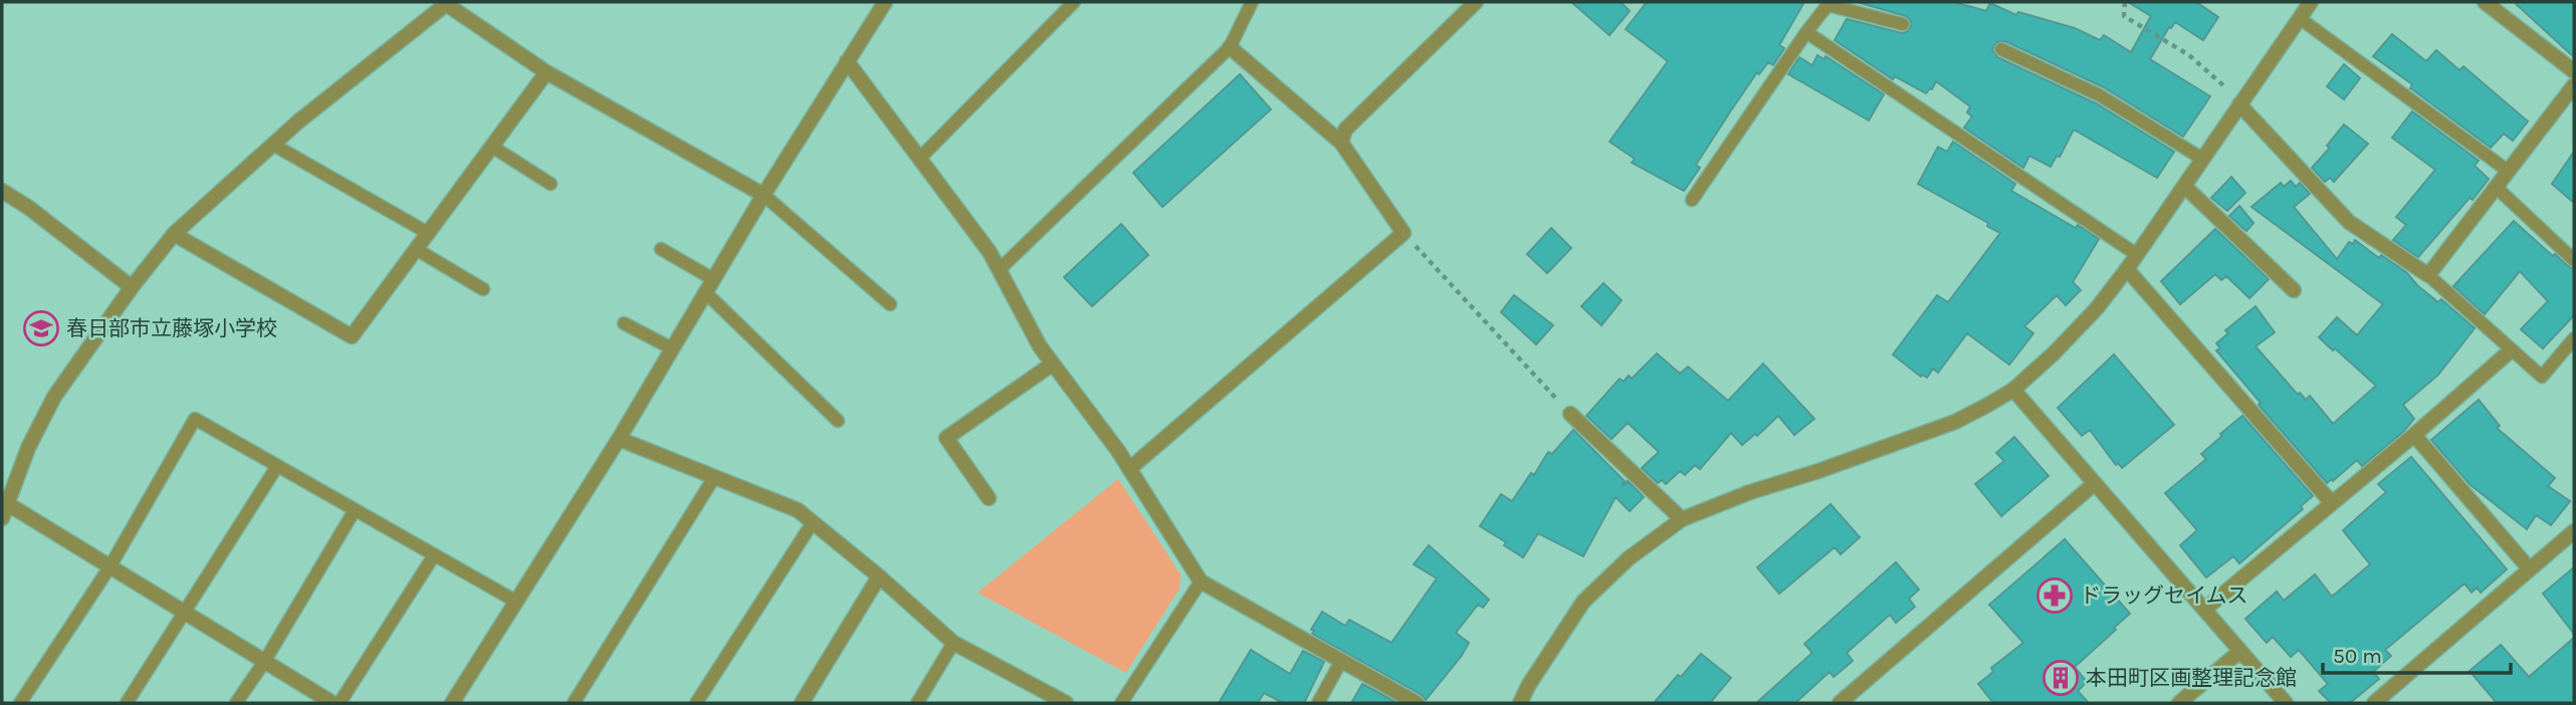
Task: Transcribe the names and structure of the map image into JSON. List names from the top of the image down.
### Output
{
  "places": {
    "school or university": ["春日部市立藤塚小学校"],
    "pharmacy": ["ドラッグセイムス"],
    "building": ["本田町区画整理記念館"]
  },
  "scale_bar": "50 m"
}
